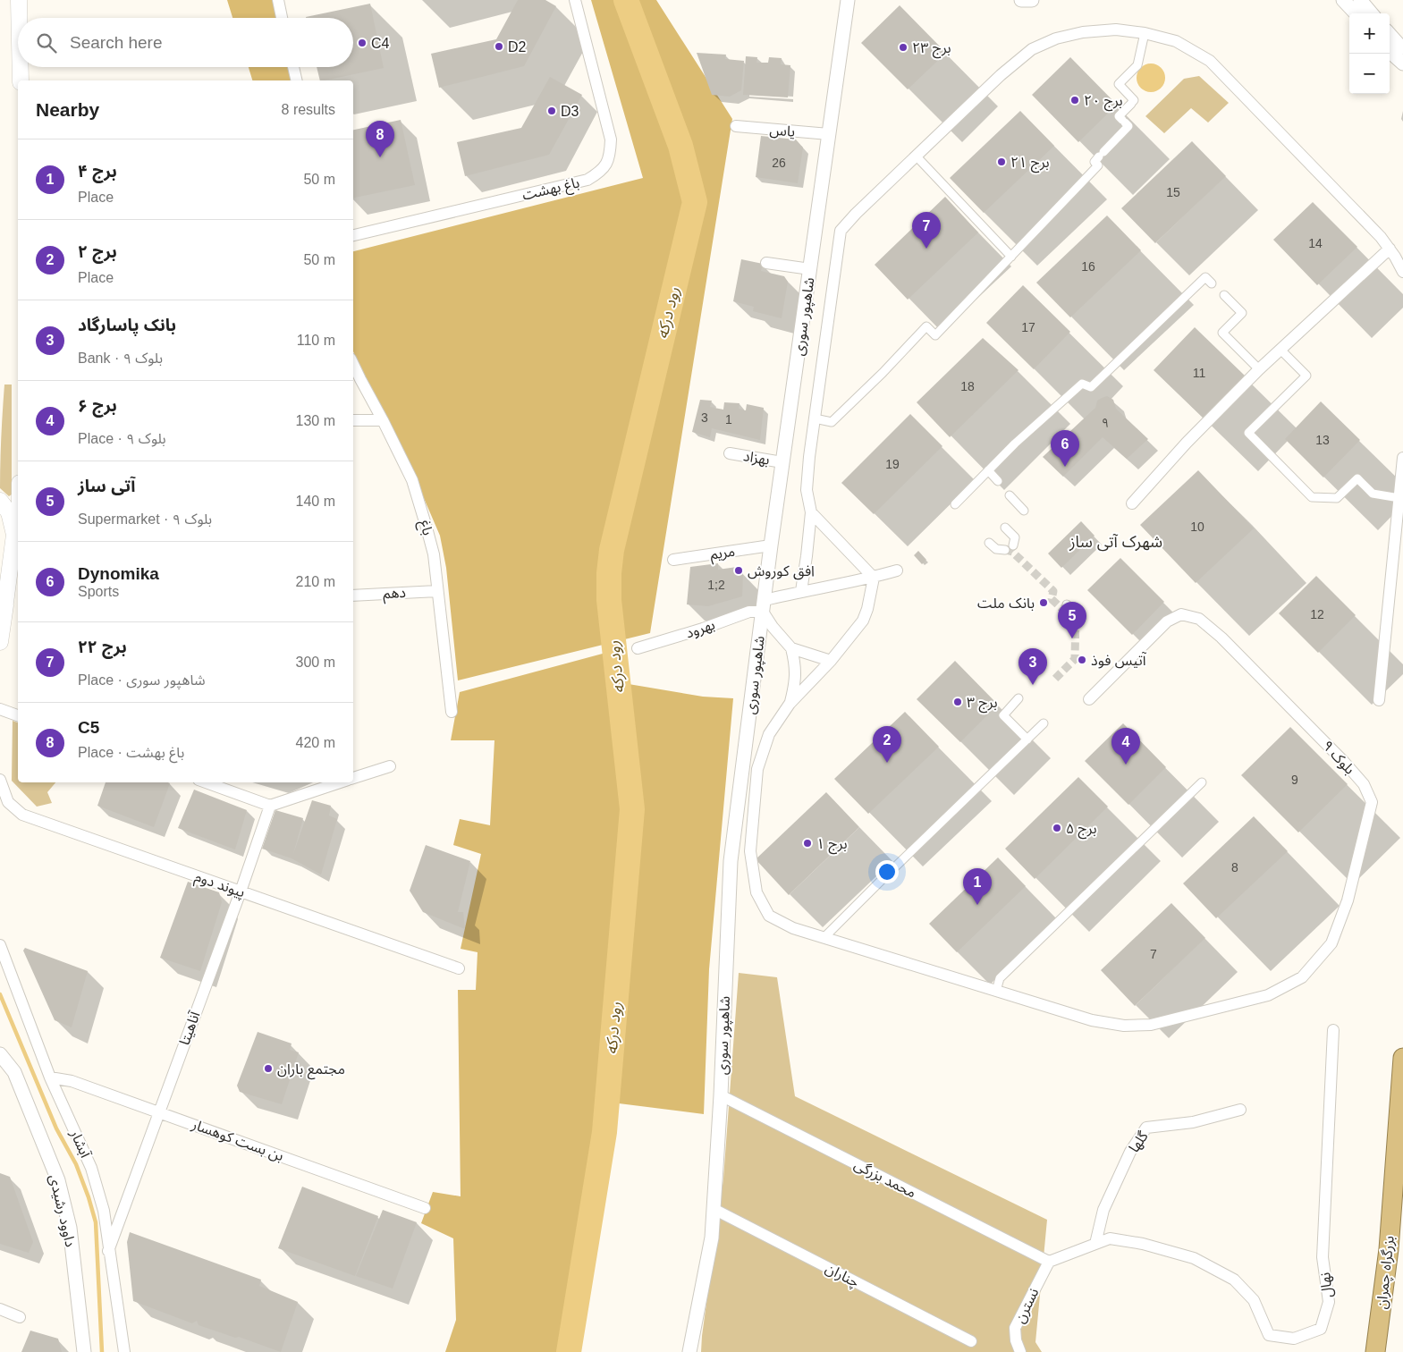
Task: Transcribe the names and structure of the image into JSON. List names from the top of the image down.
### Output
{
  "streets": {
    "highway": ["بزرگراه چمران"],
    "street": [
      "یاس",
      "باغ بهشت",
      "شاهپور سوری",
      "بهزاد",
      "باغ",
      "مریم",
      "دهم",
      "بهرود",
      "بلوک ۹",
      "پیوند دوم",
      "آناهیتا",
      "بن بست کوهسار",
      "گلها",
      "آبشار",
      "محمد بزرگی",
      "داوود رشیدی",
      "چناران",
      "نهال",
      "نسترن"
    ]
  },
  "crossings": [
    ["یاس", "شاهپور سوری"],
    ["شاهپور سوری", "بهزاد"],
    ["شاهپور سوری", "مریم"],
    ["شاهپور سوری", "بهرود"],
    ["شاهپور سوری", "محمد بزرگی"],
    ["شاهپور سوری", "چناران"],
    ["باغ", "دهم"],
    ["پیوند دوم", "آناهیتا"],
    ["آناهیتا", "بن بست کوهسار"],
    ["آناهیتا", "آبشار"],
    ["بن بست کوهسار", "آبشار"],
    ["گلها", "نهال"],
    ["محمد بزرگی", "نهال"],
    ["محمد بزرگی", "نسترن"],
    ["نهال", "نسترن"]
  ],
  "districts": ["شهرک آتی ساز"],
  "water": ["رود درکه"],
  "places": [
    "C4",
    "D2",
    "برج ۲۳",
    "برج ۲۰",
    "D3",
    "برج ۲۱",
    "افق کوروش",
    "بانک ملت",
    "آتیس فوذ",
    "برج ۳",
    "برج ۵",
    "برج ۱",
    "مجتمع باران"
  ],
  "house_numbers": [
    "26",
    "15",
    "14",
    "16",
    "17",
    "11",
    "18",
    "3",
    "1",
    "۹",
    "13",
    "19",
    "10",
    "1;2",
    "12",
    "9",
    "8",
    "7"
  ],
  "page": {
    "map_buttons": ["+", "−"],
    "search": "Search here",
    "heading": ["Nearby", "8 results"],
    "pins": [
      "8",
      "7",
      "6",
      "5",
      "3",
      "2",
      "4",
      "1"
    ],
    "list": [
      {
        "mark": "1",
        "name": "برج ۴",
        "note": "Place",
        "value": "50 m"
      },
      {
        "mark": "2",
        "name": "برج ۲",
        "note": "Place",
        "value": "50 m"
      },
      {
        "mark": "3",
        "name": "بانک پاسارگاد",
        "note": "Bank · بلوک ۹",
        "value": "110 m"
      },
      {
        "mark": "4",
        "name": "برج ۶",
        "note": "Place · بلوک ۹",
        "value": "130 m"
      },
      {
        "mark": "5",
        "name": "آتی ساز",
        "note": "Supermarket · بلوک ۹",
        "value": "140 m"
      },
      {
        "mark": "6",
        "name": "Dynomika",
        "note": "Sports",
        "value": "210 m"
      },
      {
        "mark": "7",
        "name": "برج ۲۲",
        "note": "Place · شاهپور سوری",
        "value": "300 m"
      },
      {
        "mark": "8",
        "name": "C5",
        "note": "Place · باغ بهشت",
        "value": "420 m"
      }
    ]
  }
}
